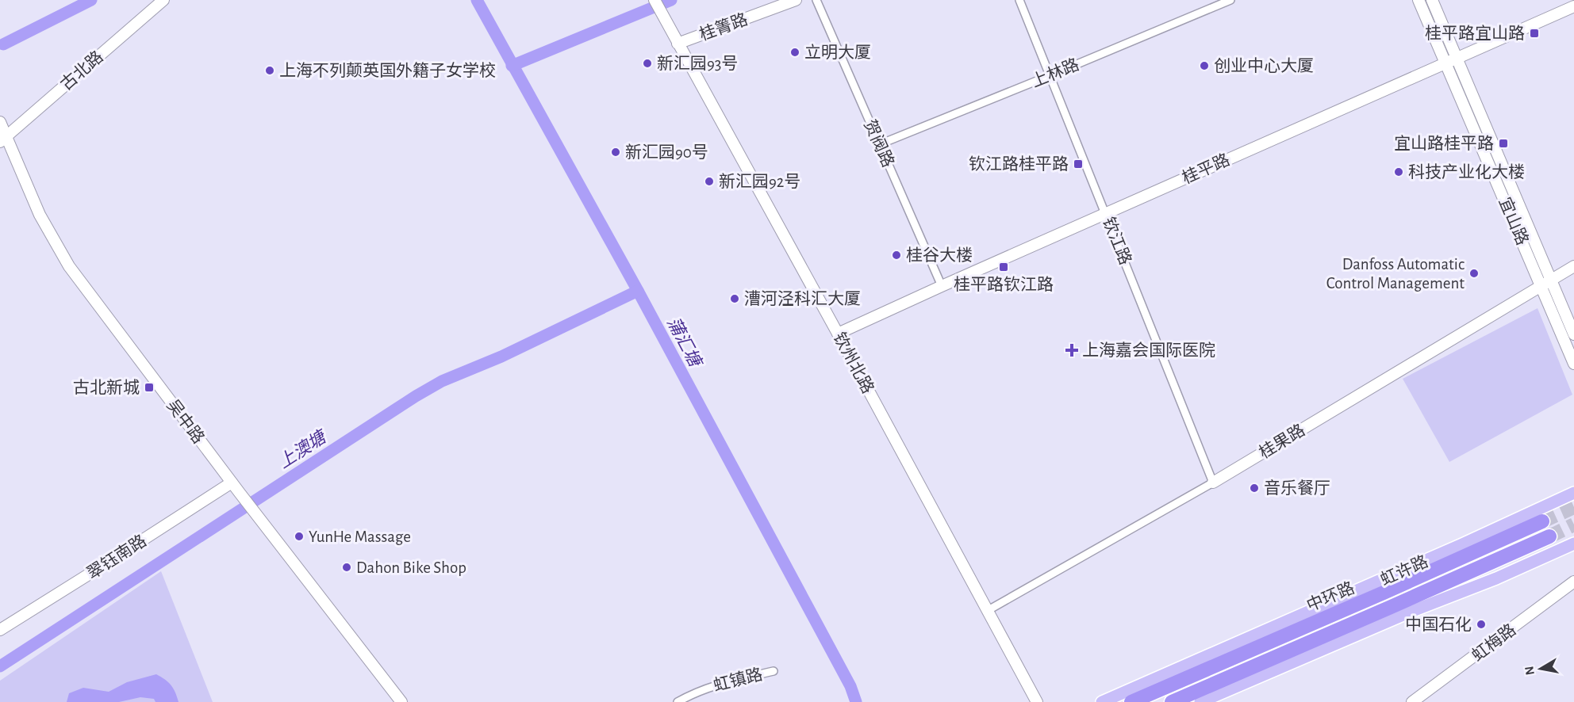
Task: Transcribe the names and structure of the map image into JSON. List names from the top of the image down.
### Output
{
  "streets": {
    "highway": ["中环路"],
    "main road": ["虹许路"],
    "street": [
      "桂箐路",
      "古北路",
      "上林路",
      "贺阀路",
      "桂平路",
      "宜山路",
      "钦江路",
      "钦州北路",
      "吴中路",
      "桂果路",
      "翠钰南路",
      "虹梅路",
      "虹镇路"
    ]
  },
  "crossings": [
    ["桂箐路", "钦州北路"],
    ["古北路", "吴中路"],
    ["上林路", "贺阀路"],
    ["上林路", "钦江路"],
    ["贺阀路", "桂平路"],
    ["桂平路", "宜山路"],
    ["桂平路", "钦江路"],
    ["桂平路", "钦州北路"],
    ["宜山路", "桂果路"],
    ["钦江路", "桂果路"],
    ["钦州北路", "桂果路"],
    ["吴中路", "翠钰南路"]
  ],
  "water": ["蒲汇塘", "上澳塘"],
  "places": {
    "transit": [
      "桂平路宜山路",
      "宜山路桂平路",
      "钦江路桂平路",
      "桂平路钦江路",
      "古北新城"
    ],
    "other": [
      "立明大厦",
      "新汇园93号",
      "创业中心大厦",
      "上海不列颠英国外籍子女学校",
      "新汇园90号",
      "科技产业化大楼",
      "新汇园92号",
      "桂谷大楼",
      "Danfoss Automatic Control Management",
      "漕河泾科汇大厦",
      "音乐餐厅",
      "YunHe Massage",
      "Dahon Bike Shop",
      "中国石化"
    ],
    "health": ["上海嘉会国际医院"]
  },
  "north": "left"
}
